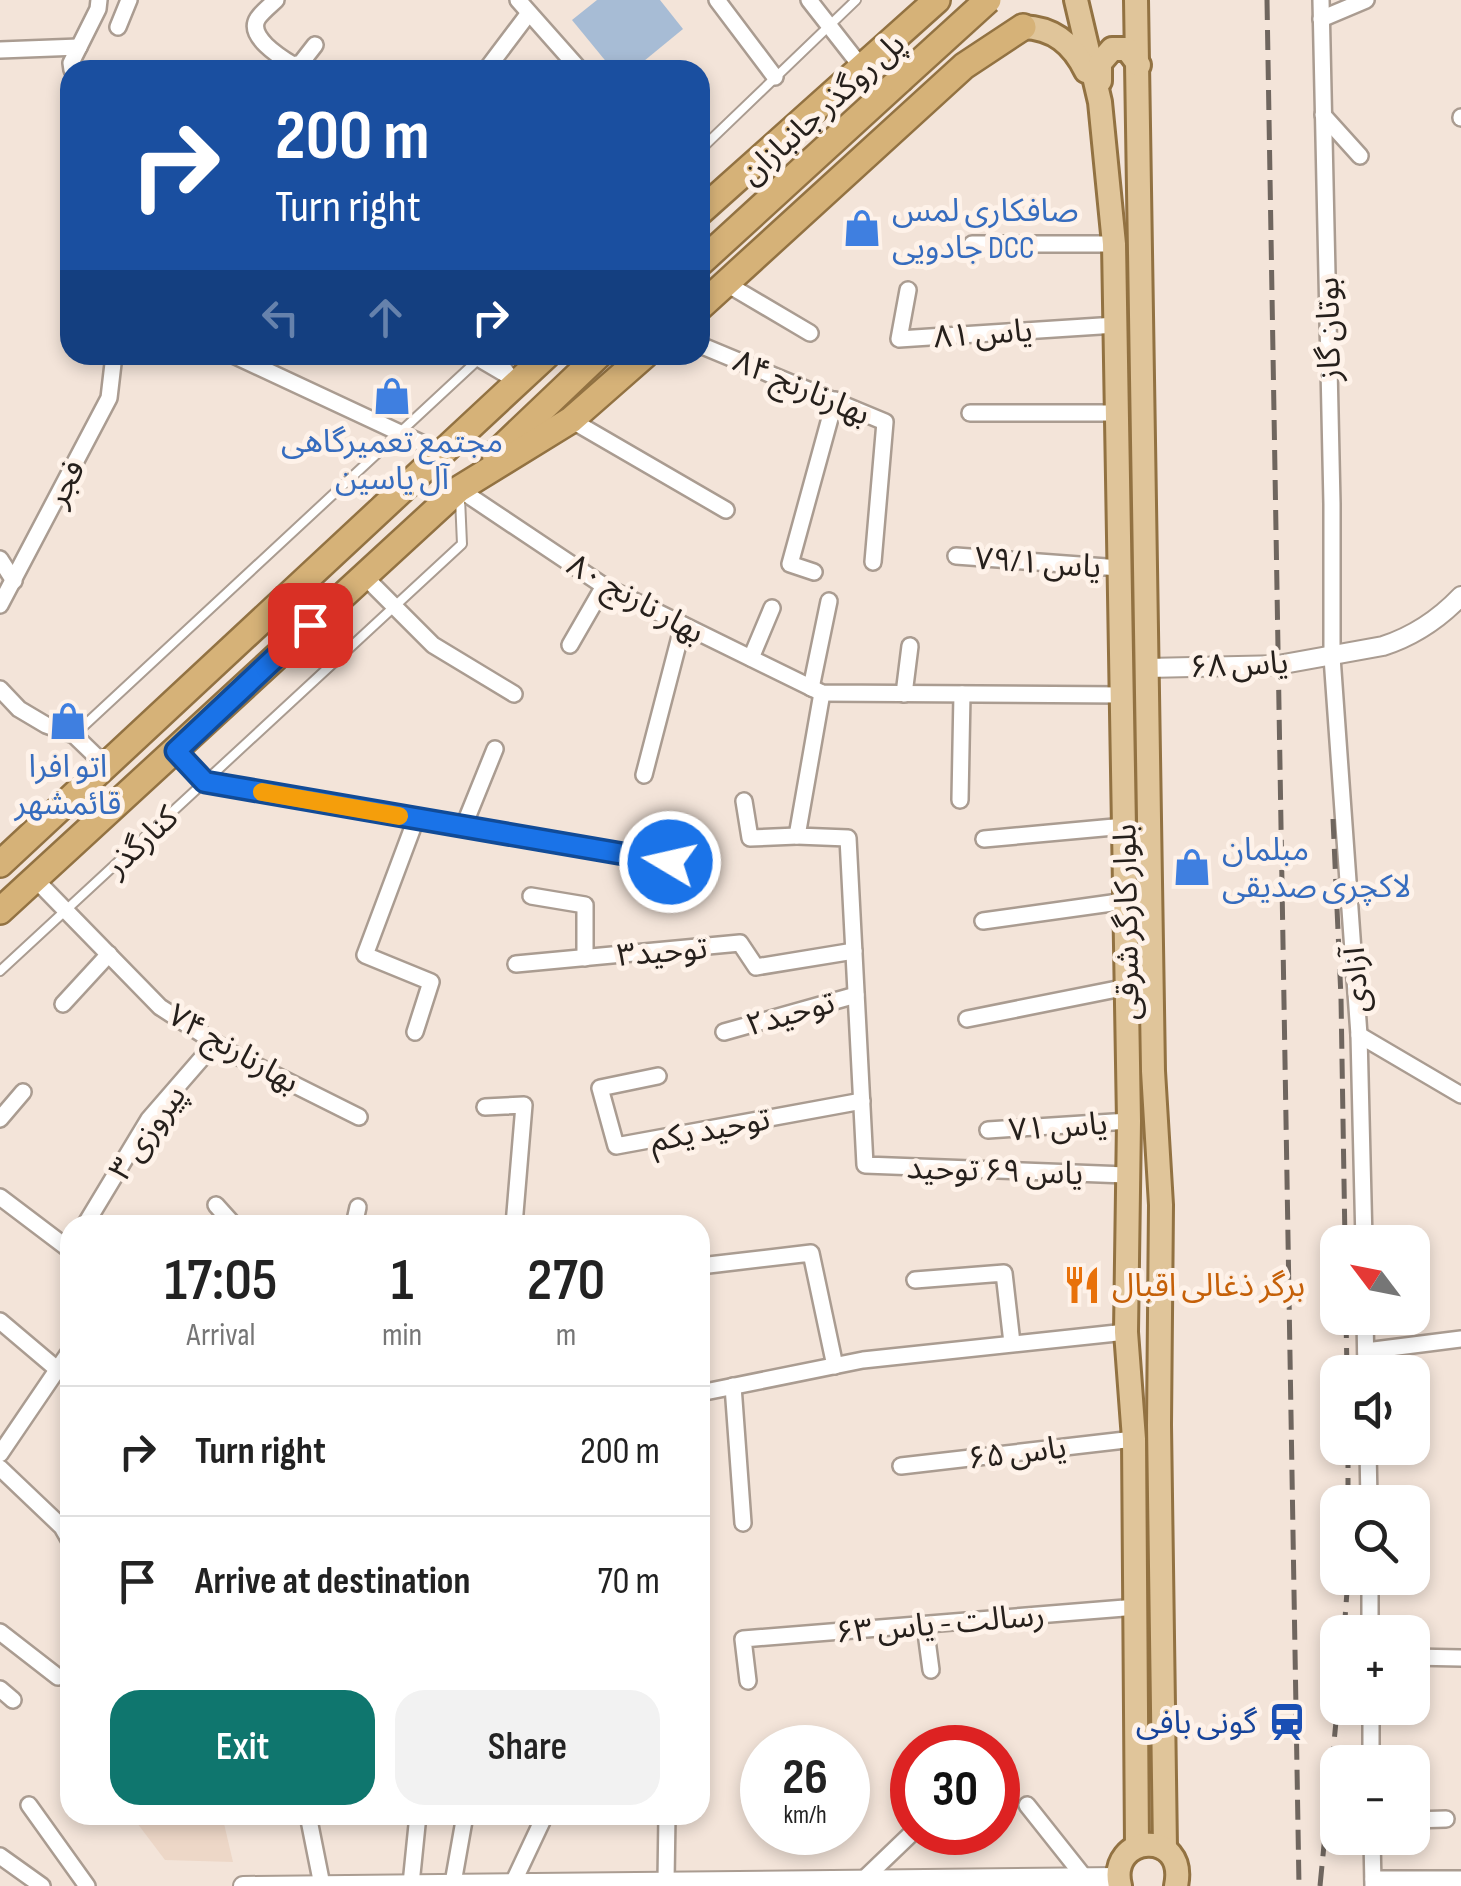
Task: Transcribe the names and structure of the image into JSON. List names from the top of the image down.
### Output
{
  "streets": {
    "highway": ["پل روگذر جانبازان"],
    "main road": ["بلوار کارگر شرقی"],
    "street": [
      "بوتان گاز",
      "یاس ۸۱",
      "بهارنارنج ۸۴",
      "فجر",
      "یاس ۷۹/۱",
      "بهار نارنج ۸۰",
      "یاس ۶۸",
      "توحید۳",
      "آزادی",
      "توحید۲",
      "بهارنارنج ۷۴",
      "یاس ۷۱",
      "توحید یکم",
      "پیروزی ۳",
      "یاس ۶۹ توحید",
      "یاس ۶۵",
      "رسالت - یاس ۶۳"
    ],
    "lane": ["کنارگذر"]
  },
  "crossings": [
    ["بوتان گاز", "یاس ۶۸"],
    ["بوتان گاز", "آزادی"],
    ["یاس ۸۱", "بلوار کارگر شرقی"],
    ["یاس ۷۹/۱", "بلوار کارگر شرقی"],
    ["بهار نارنج ۸۰", "کنارگذر"],
    ["یاس ۶۸", "بلوار کارگر شرقی"],
    ["یاس ۶۸", "آزادی"],
    ["کنارگذر", "بهارنارنج ۷۴"],
    ["بلوار کارگر شرقی", "یاس ۷۱"],
    ["بلوار کارگر شرقی", "یاس ۶۹ توحید"],
    ["بلوار کارگر شرقی", "یاس ۶۵"],
    ["بلوار کارگر شرقی", "رسالت - یاس ۶۳"],
    ["بهارنارنج ۷۴", "پیروزی ۳"],
    ["توحید یکم", "یاس ۶۹ توحید"]
  ],
  "places": {
    "shop": [
      "صافکاری لمس جادویی DCC",
      "مجتمع تعمیرگاهی آل یاسین",
      "اتو افرا قائمشهر",
      "مبلمان لاکچری صدیقی"
    ],
    "restaurant": ["برگر ذغالی اقبال"],
    "station": ["گونی بافی"]
  },
  "north": "top left",
  "page": {
    "turn": ["200 m", "Turn right"],
    "eta": [
      "17:05",
      "Arrival",
      "1",
      "min",
      "270",
      "m"
    ],
    "map_buttons": ["+", "−"],
    "list": [
      {
        "name": "Turn right",
        "value": "200 m"
      },
      {
        "name": "Arrive at destination",
        "value": "70 m"
      }
    ],
    "buttons": ["Exit", "Share"],
    "speed": "26 km/h",
    "limit": "30"
  }
}
